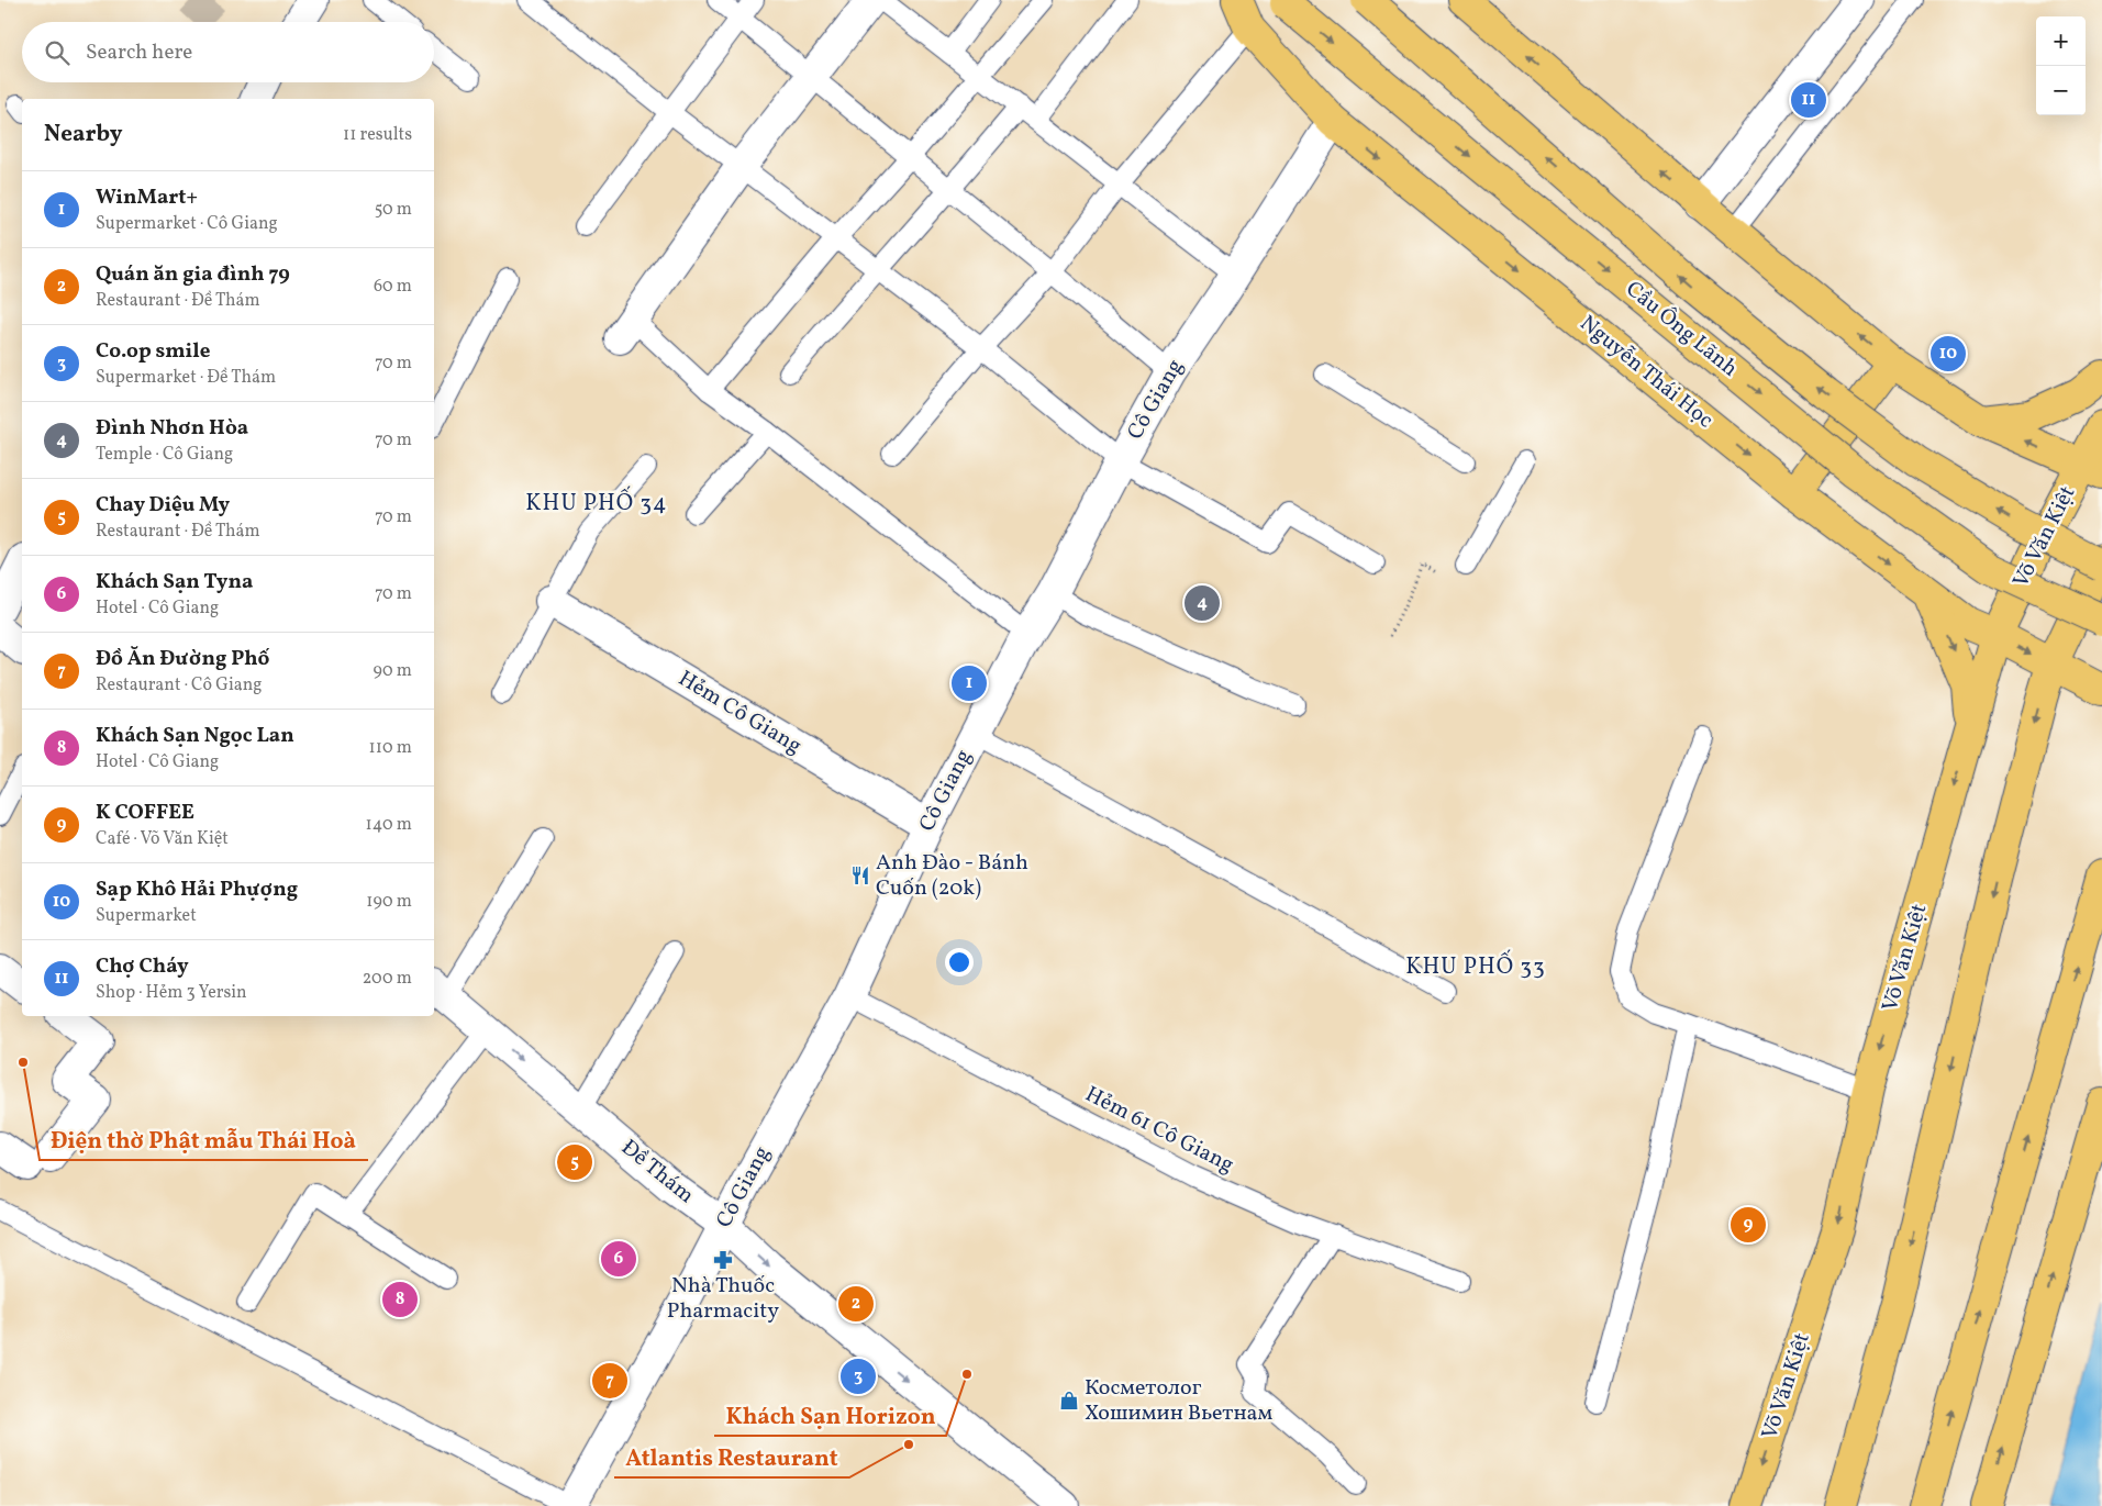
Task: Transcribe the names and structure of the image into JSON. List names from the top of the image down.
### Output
{
  "streets": {
    "main road": ["Cầu Ông Lãnh", "Nguyễn Thái Học", "Võ Văn Kiệt"],
    "street": ["Cô Giang", "Hẻm Cô Giang", "Ðề Thám"],
    "lane": ["Hẻm 61 Cô Giang"]
  },
  "crossings": [
    ["Nguyễn Thái Học", "Cô Giang"],
    ["Nguyễn Thái Học", "Võ Văn Kiệt"],
    ["Cô Giang", "Hẻm Cô Giang"],
    ["Cô Giang", "Hẻm 61 Cô Giang"],
    ["Cô Giang", "Ðề Thám"]
  ],
  "one_way": ["Ðề Thám"],
  "districts": ["KHU PHỐ 34", "KHU PHỐ 33"],
  "places": {
    "restaurant": ["Anh Đào - Bánh Cuốn (20k)"],
    "other": ["Điện thờ Phật mẫu Thái Hoà", "Khách Sạn Horizon", "Atlantis Restaurant"],
    "pharmacy": ["Nhà Thuốc Pharmacity"],
    "shop": ["Косметолог Хошимин Вьетнам"]
  },
  "page": {
    "map_buttons": ["+", "−"],
    "search": "Search here",
    "pins": [
      "11",
      "10",
      "4",
      "1",
      "5",
      "9",
      "6",
      "8",
      "2",
      "3",
      "7"
    ],
    "heading": ["Nearby", "11 results"],
    "list": [
      {
        "mark": "1",
        "name": "WinMart+",
        "note": "Supermarket · Cô Giang",
        "value": "50 m"
      },
      {
        "mark": "2",
        "name": "Quán ăn gia đình 79",
        "note": "Restaurant · Ðề Thám",
        "value": "60 m"
      },
      {
        "mark": "3",
        "name": "Co.op smile",
        "note": "Supermarket · Ðề Thám",
        "value": "70 m"
      },
      {
        "mark": "4",
        "name": "Đình Nhơn Hòa",
        "note": "Temple · Cô Giang",
        "value": "70 m"
      },
      {
        "mark": "5",
        "name": "Chay Diệu My",
        "note": "Restaurant · Ðề Thám",
        "value": "70 m"
      },
      {
        "mark": "6",
        "name": "Khách Sạn Tyna",
        "note": "Hotel · Cô Giang",
        "value": "70 m"
      },
      {
        "mark": "7",
        "name": "Đồ Ăn Đường Phố",
        "note": "Restaurant · Cô Giang",
        "value": "90 m"
      },
      {
        "mark": "8",
        "name": "Khách Sạn Ngọc Lan",
        "note": "Hotel · Cô Giang",
        "value": "110 m"
      },
      {
        "mark": "9",
        "name": "K COFFEE",
        "note": "Café · Võ Văn Kiệt",
        "value": "140 m"
      },
      {
        "mark": "10",
        "name": "Sạp Khô Hải Phựợng",
        "note": "Supermarket",
        "value": "190 m"
      },
      {
        "mark": "11",
        "name": "Chợ Cháy",
        "note": "Shop · Hẻm 3 Yersin",
        "value": "200 m"
      }
    ]
  }
}
